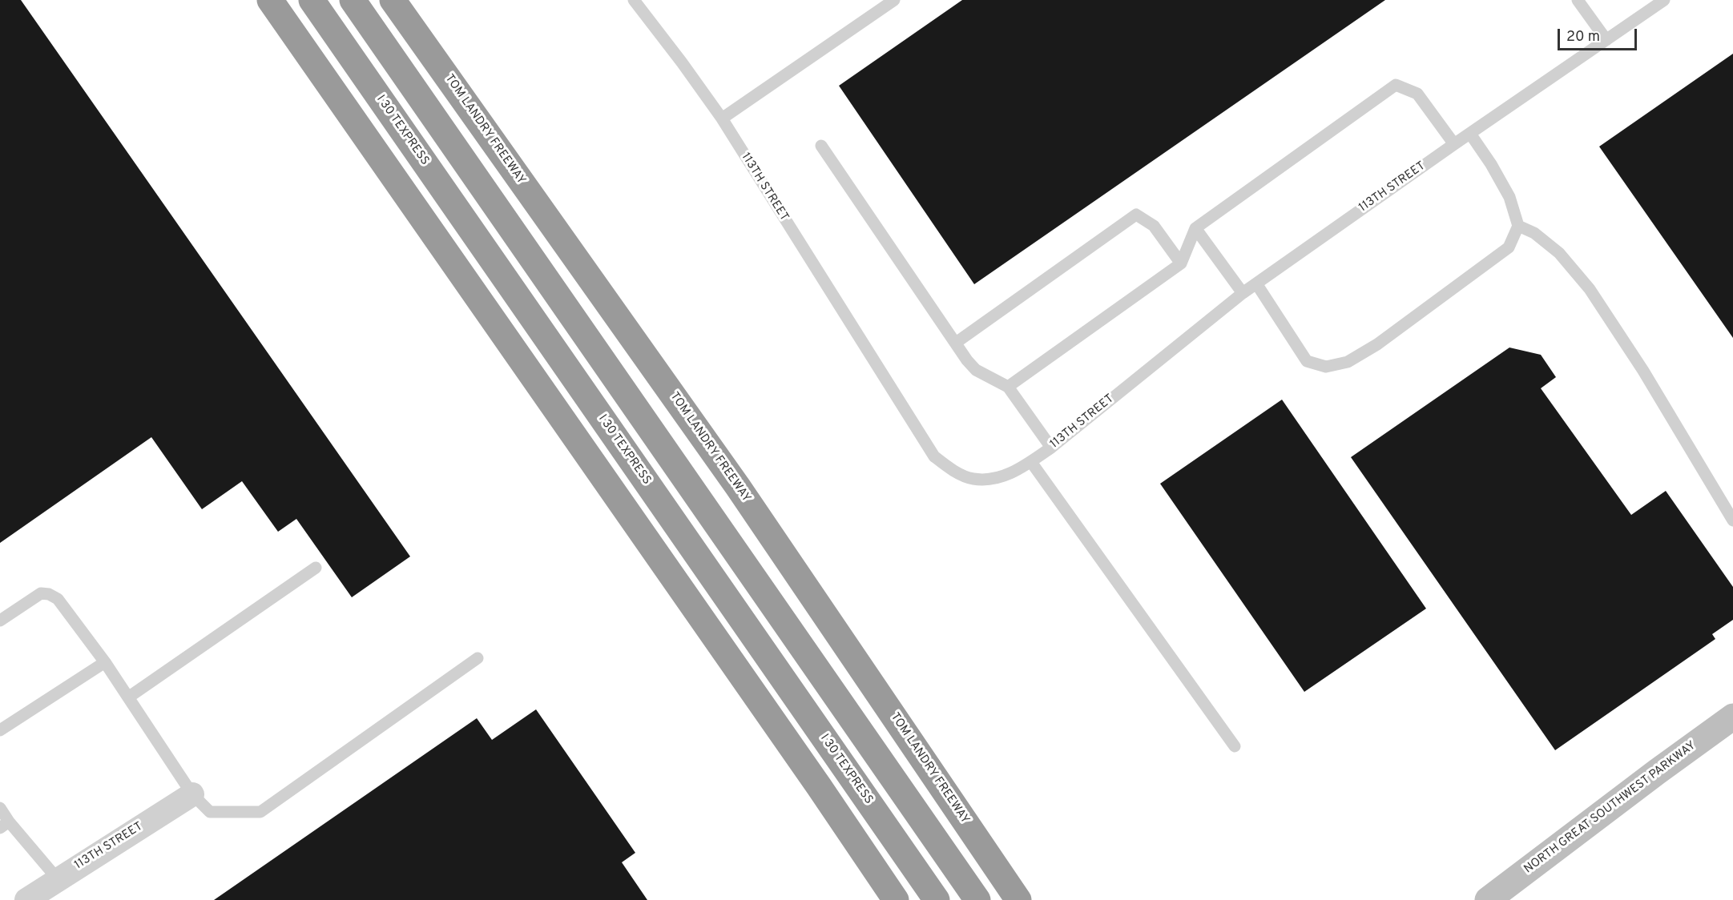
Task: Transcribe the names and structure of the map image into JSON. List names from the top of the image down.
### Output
{
  "streets": {
    "highway": ["TOM LANDRY FREEWAY", "I 30 TEXPRESS"],
    "street": ["113TH STREET", "NORTH GREAT SOUTHWEST PARKWAY"]
  },
  "scale_bar": "20 m"
}
